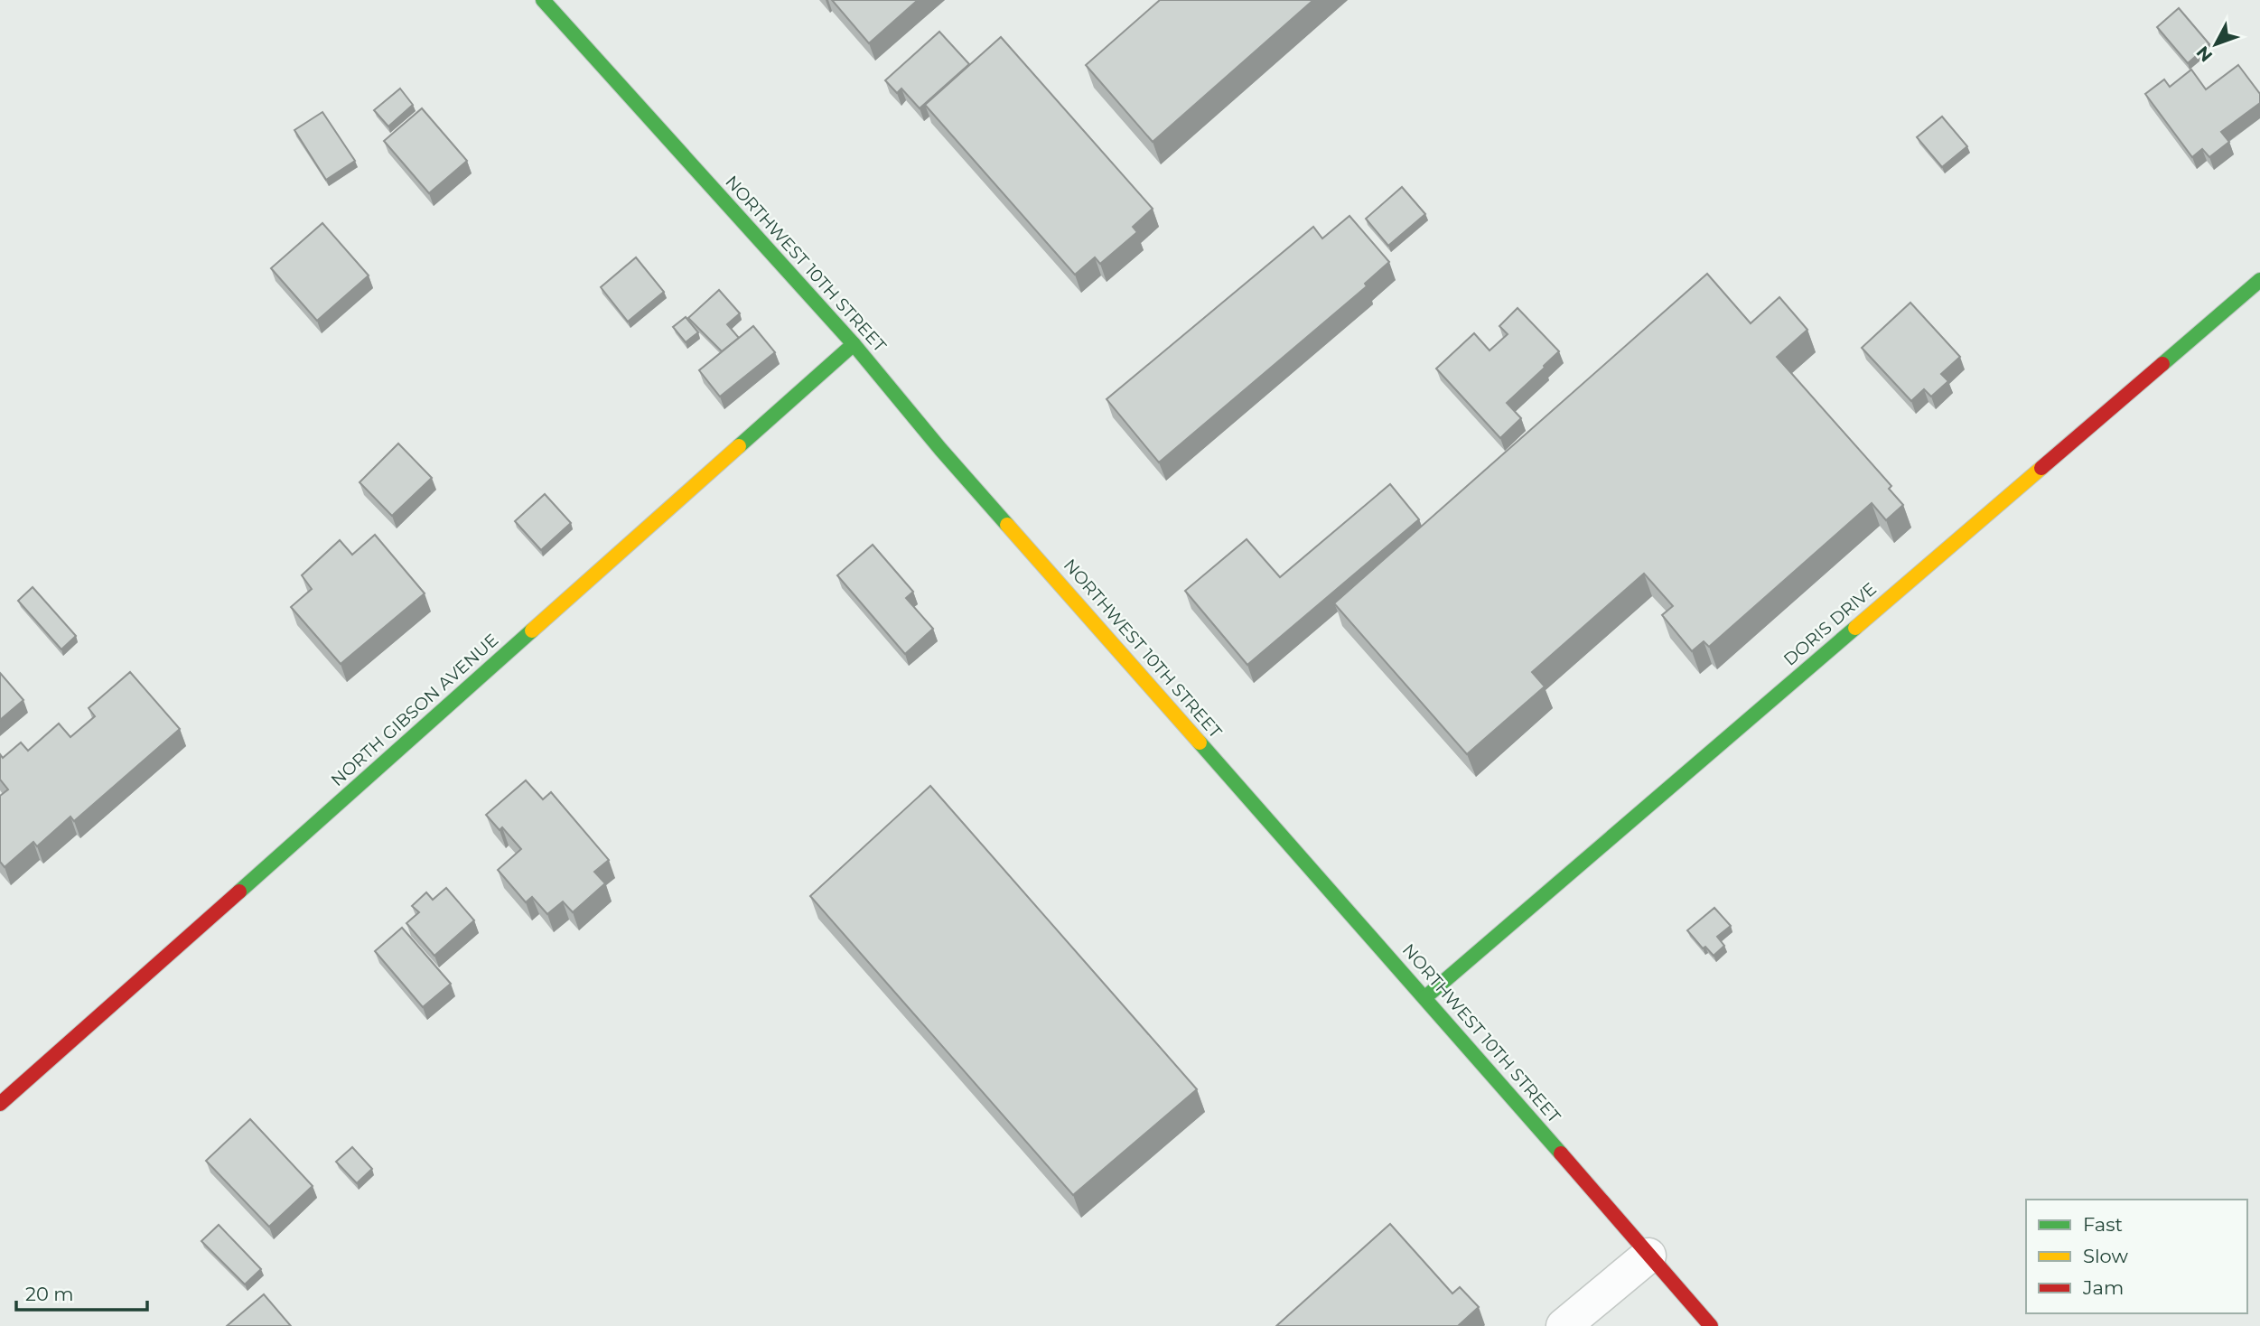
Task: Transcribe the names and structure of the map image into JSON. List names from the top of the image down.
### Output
{
  "streets": {
    "street": ["NORTHWEST 10TH STREET", "DORIS DRIVE", "NORTH GIBSON AVENUE"]
  },
  "crossings": [
    ["NORTHWEST 10TH STREET", "DORIS DRIVE"],
    ["NORTHWEST 10TH STREET", "NORTH GIBSON AVENUE"]
  ],
  "legend": ["Fast", "Slow", "Jam"],
  "scale_bar": "20 m",
  "north": "bottom left"
}
